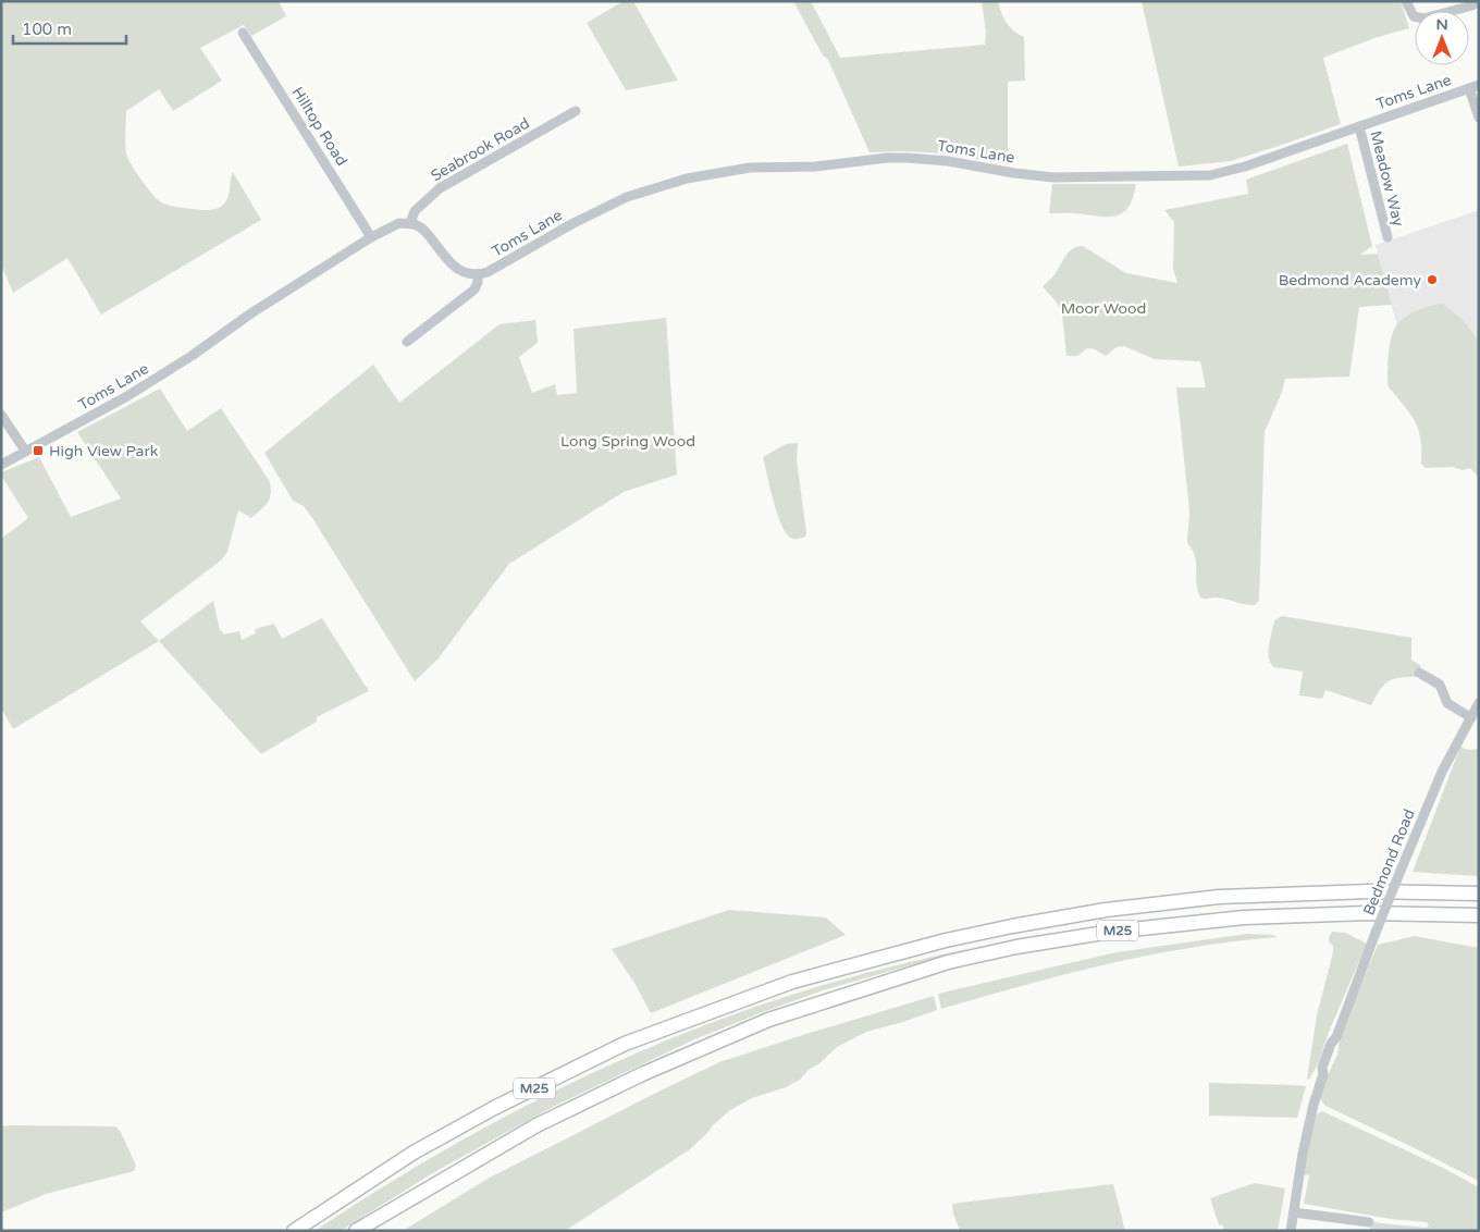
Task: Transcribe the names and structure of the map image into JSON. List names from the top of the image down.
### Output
{
  "streets": {
    "highway": ["M25"],
    "street": [
      "Toms Lane",
      "Hilltop Road",
      "Seabrook Road",
      "Meadow Way",
      "Bedmond Road"
    ]
  },
  "crossings": [
    ["Toms Lane", "Hilltop Road"],
    ["Toms Lane", "Seabrook Road"],
    ["Toms Lane", "Meadow Way"]
  ],
  "parks": ["Moor Wood", "Long Spring Wood"],
  "places": {
    "other": ["Bedmond Academy"],
    "transit": ["High View Park"]
  },
  "scale_bar": "100 m",
  "north": "top"
}
